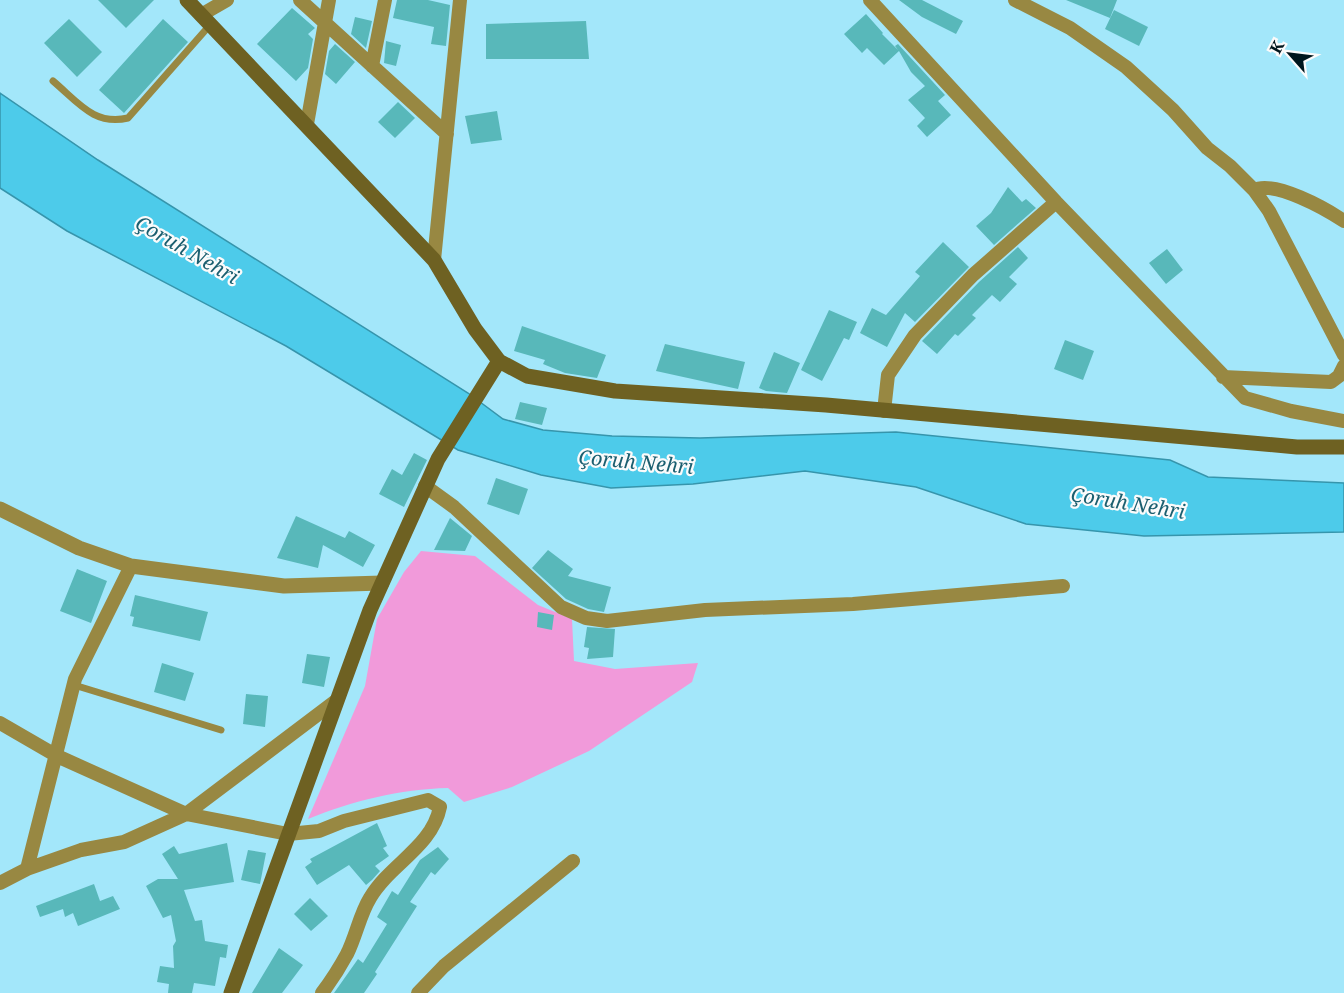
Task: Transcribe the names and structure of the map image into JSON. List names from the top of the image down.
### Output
{
  "water": ["Çoruh Nehri"],
  "north": "top left"
}
